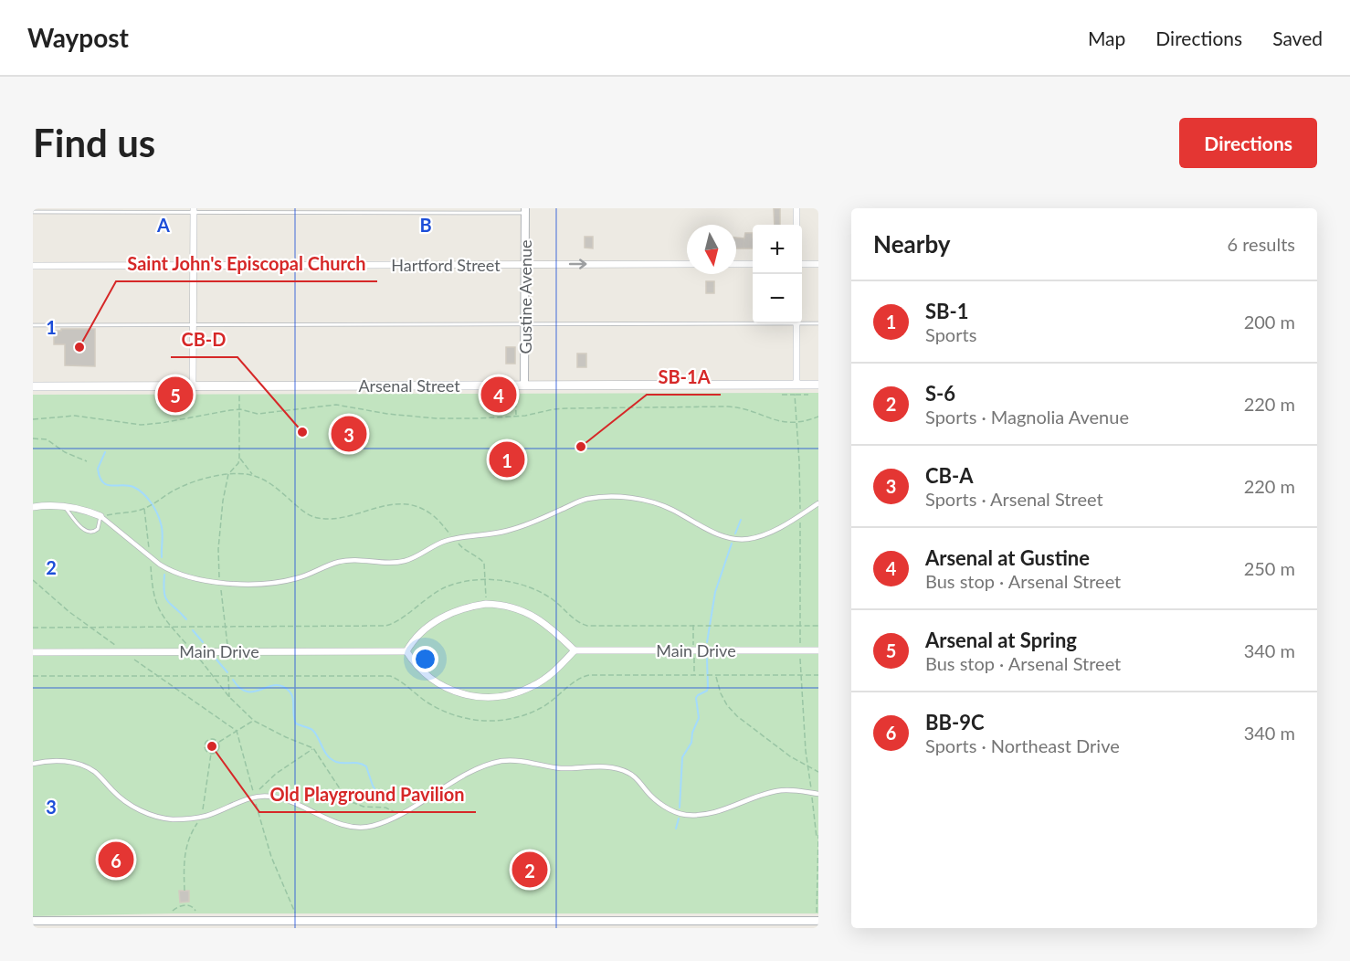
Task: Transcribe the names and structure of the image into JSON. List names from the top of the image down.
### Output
{
  "streets": {
    "main road": ["Arsenal Street"],
    "street": ["Hartford Street", "Gustine Avenue", "Main Drive"]
  },
  "crossings": [
    ["Hartford Street", "Gustine Avenue"],
    ["Gustine Avenue", "Arsenal Street"]
  ],
  "places": [
    "Saint John's Episcopal Church",
    "CB-D",
    "SB-1A",
    "Old Playground Pavilion"
  ],
  "north": "bottom",
  "page": {
    "header": "Waypost",
    "nav": ["Map", "Directions", "Saved"],
    "buttons": "Directions",
    "title": "Find us",
    "heading": ["Nearby", "6 results"],
    "map_buttons": ["+", "−"],
    "list": [
      {
        "mark": "1",
        "name": "SB-1",
        "note": "Sports",
        "value": "200 m"
      },
      {
        "mark": "2",
        "name": "S-6",
        "note": "Sports · Magnolia Avenue",
        "value": "220 m"
      },
      {
        "mark": "3",
        "name": "CB-A",
        "note": "Sports · Arsenal Street",
        "value": "220 m"
      },
      {
        "mark": "4",
        "name": "Arsenal at Gustine",
        "note": "Bus stop · Arsenal Street",
        "value": "250 m"
      },
      {
        "mark": "5",
        "name": "Arsenal at Spring",
        "note": "Bus stop · Arsenal Street",
        "value": "340 m"
      },
      {
        "mark": "6",
        "name": "BB-9C",
        "note": "Sports · Northeast Drive",
        "value": "340 m"
      }
    ],
    "pins": [
      "4",
      "5",
      "3",
      "1",
      "6",
      "2"
    ]
  },
  "grid": {
    "columns": ["A", "B"],
    "rows": ["1", "2", "3"]
  }
}
